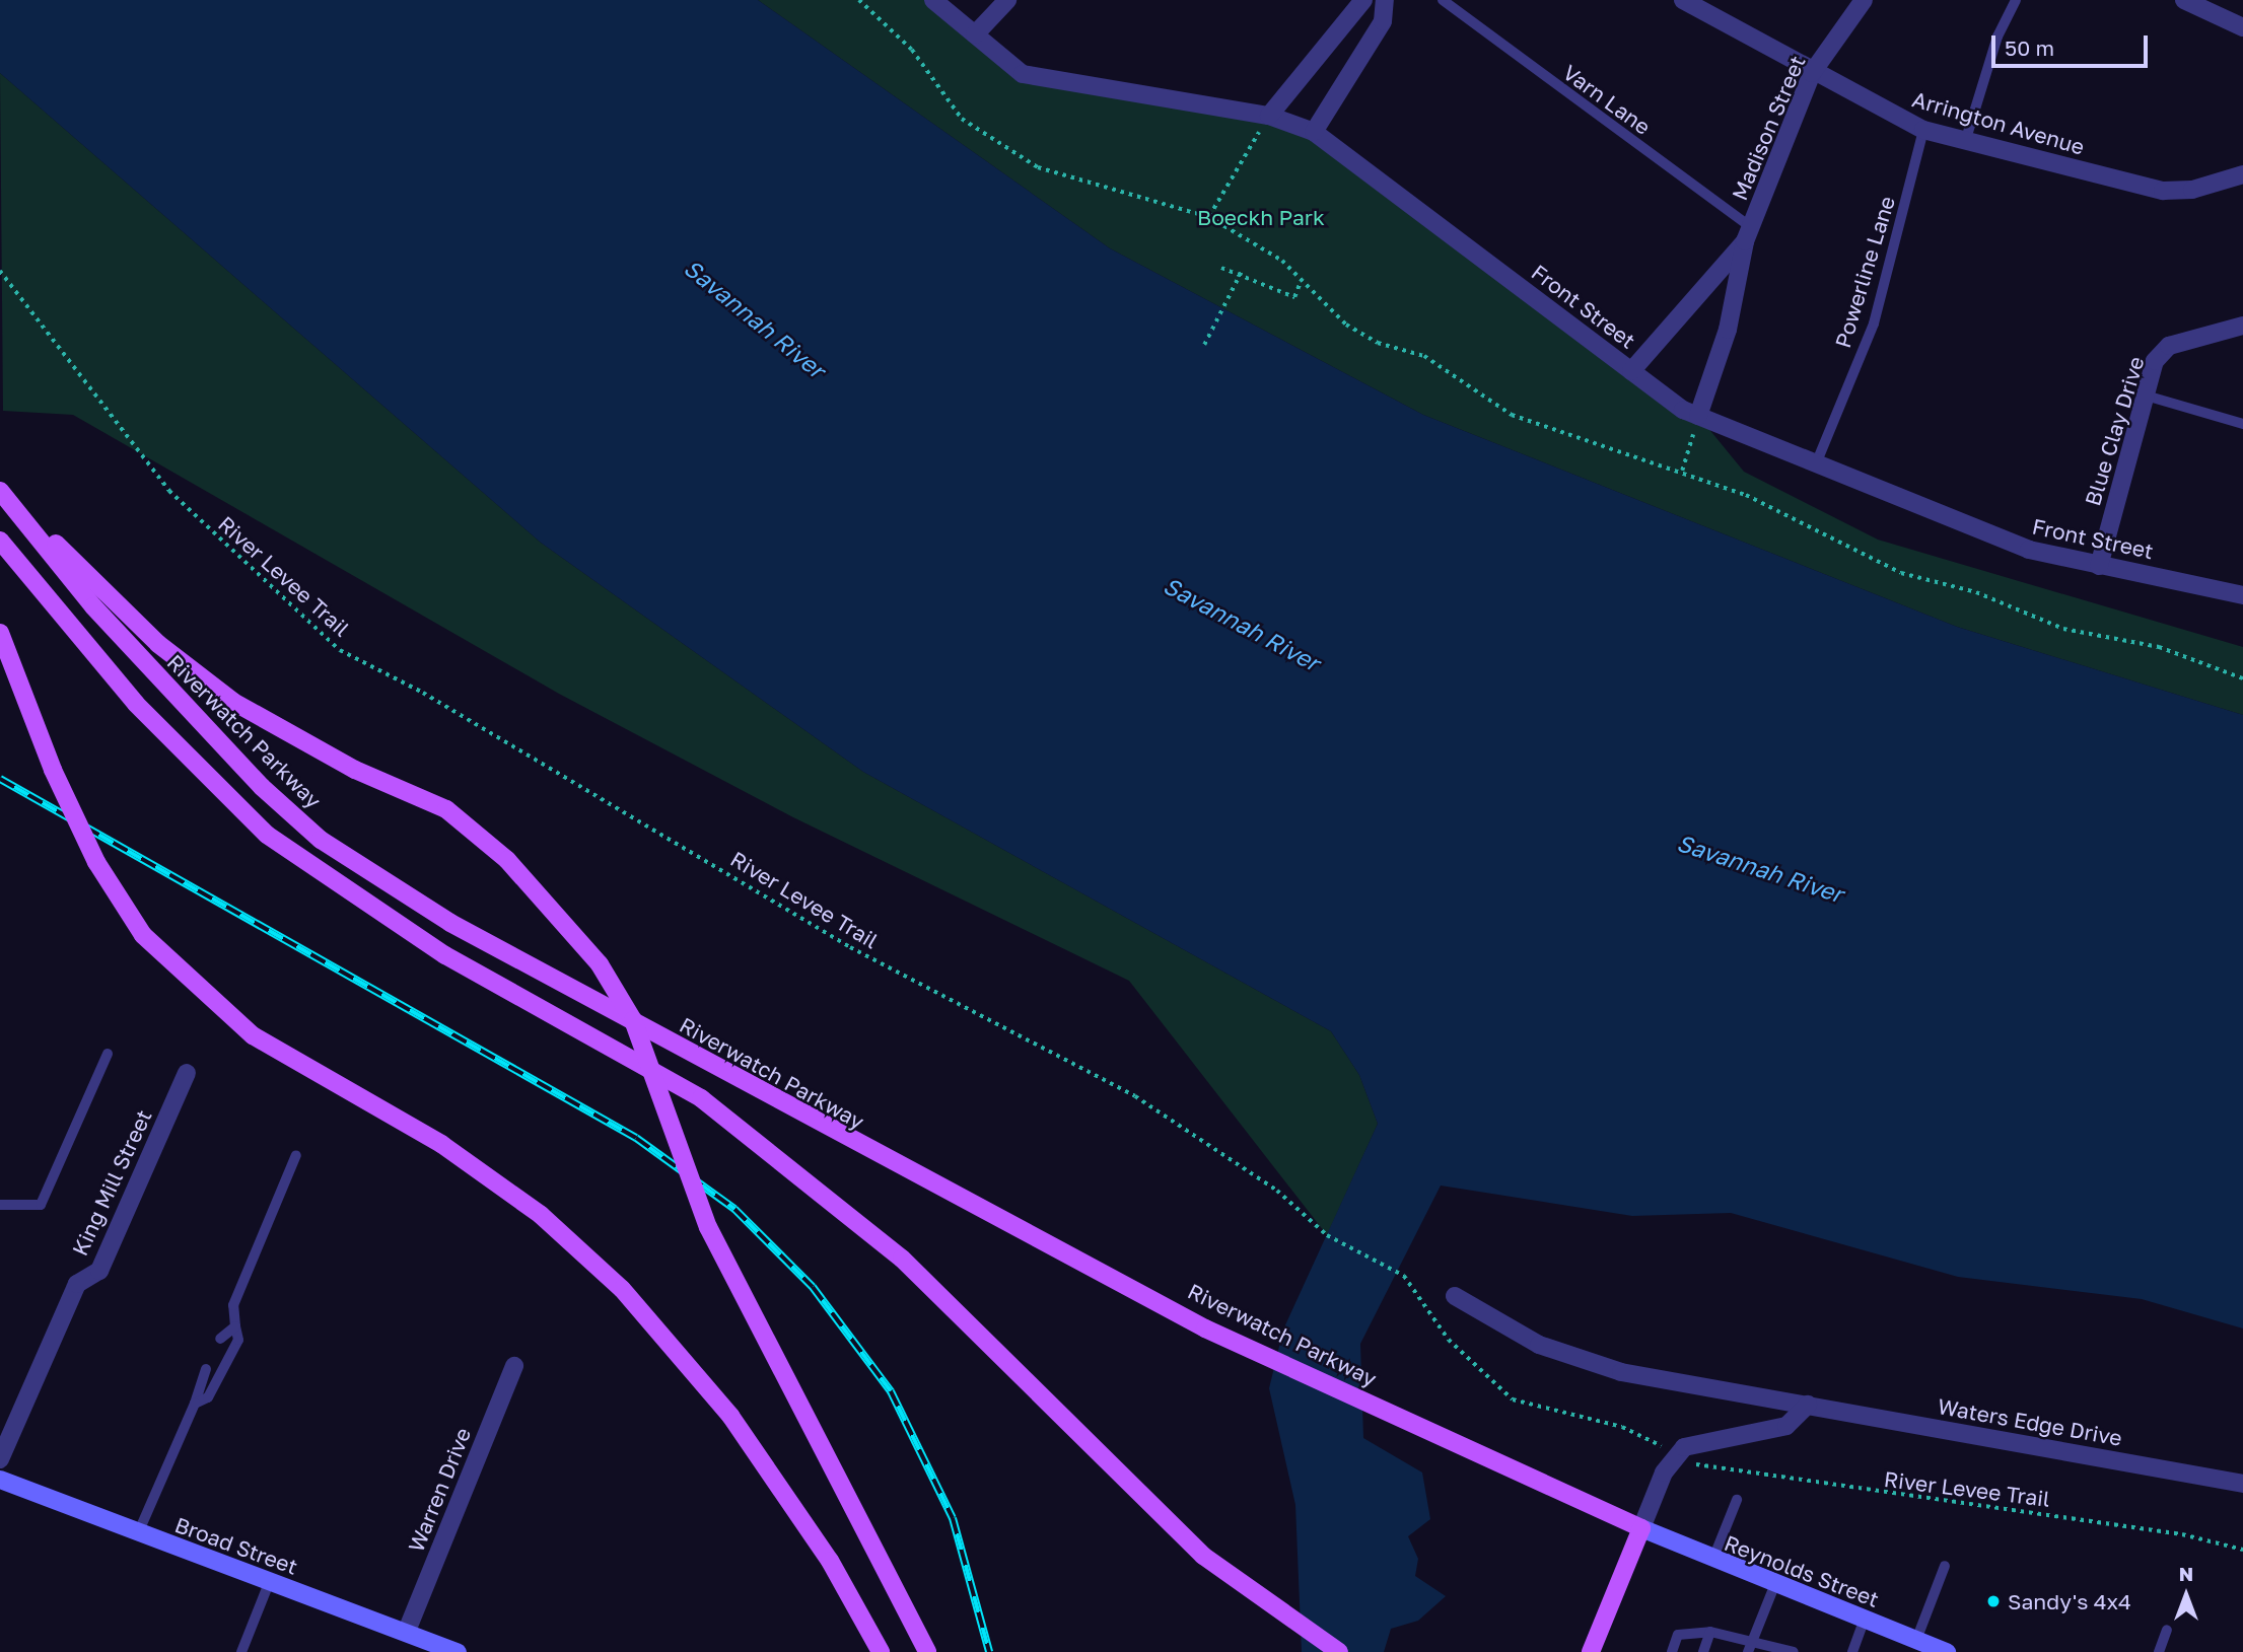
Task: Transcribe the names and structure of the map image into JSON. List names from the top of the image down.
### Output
{
  "streets": {
    "main road": ["Riverwatch Parkway", "Broad Street", "Reynolds Street"],
    "street": [
      "Arrington Avenue",
      "Madison Street",
      "Front Street",
      "Blue Clay Drive",
      "King Mill Street",
      "Waters Edge Drive",
      "Warren Drive"
    ],
    "lane": ["Varn Lane", "Powerline Lane"],
    "path": ["River Levee Trail"]
  },
  "crossings": [
    ["Varn Lane", "Madison Street"],
    ["Arrington Avenue", "Madison Street"],
    ["Arrington Avenue", "Powerline Lane"],
    ["Madison Street", "Front Street"],
    ["Powerline Lane", "Front Street"],
    ["Front Street", "Blue Clay Drive"],
    ["Riverwatch Parkway", "Reynolds Street"],
    ["Warren Drive", "Broad Street"]
  ],
  "water": ["Savannah River"],
  "parks": ["Boeckh Park"],
  "places": ["Sandy's 4x4"],
  "scale_bar": "50 m",
  "north": "top"
}
